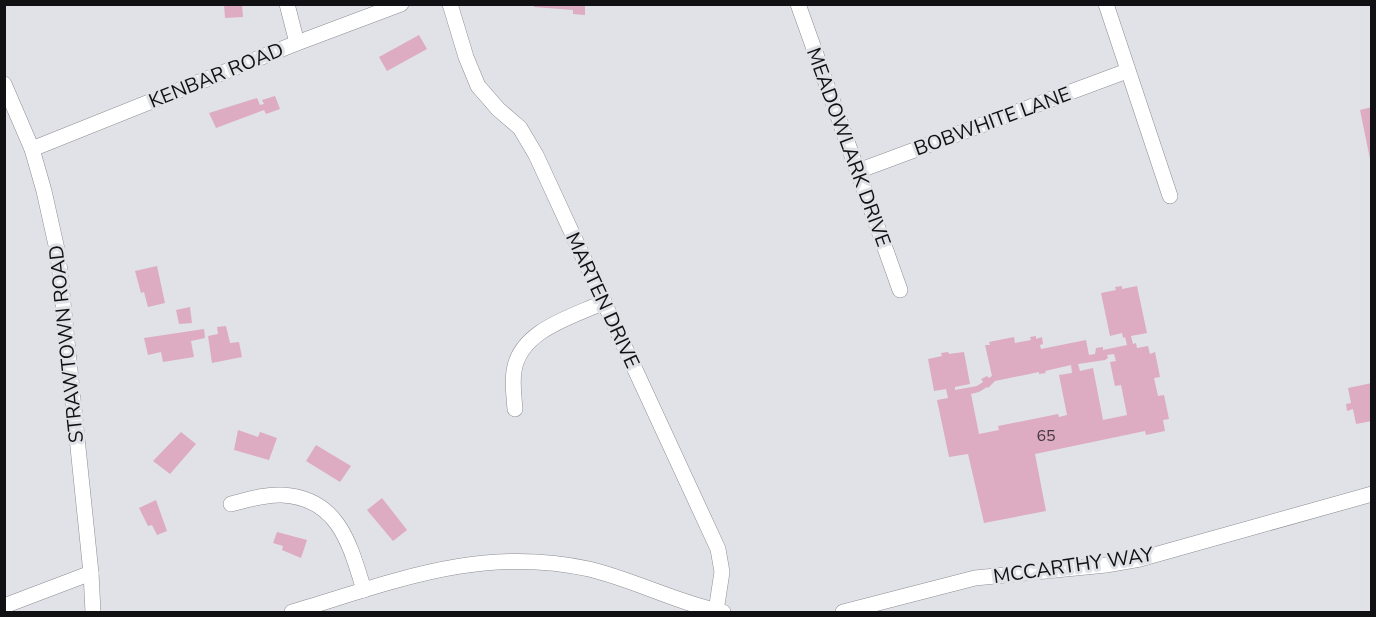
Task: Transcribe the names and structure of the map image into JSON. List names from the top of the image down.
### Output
{
  "streets": {
    "street": [
      "KENBAR ROAD",
      "BOBWHITE LANE",
      "MEADOWLARK DRIVE",
      "MARTEN DRIVE",
      "STRAWTOWN ROAD",
      "MCCARTHY WAY"
    ]
  },
  "crossings": [
    ["KENBAR ROAD", "STRAWTOWN ROAD"],
    ["BOBWHITE LANE", "MEADOWLARK DRIVE"]
  ],
  "house_numbers": ["65"]
}
